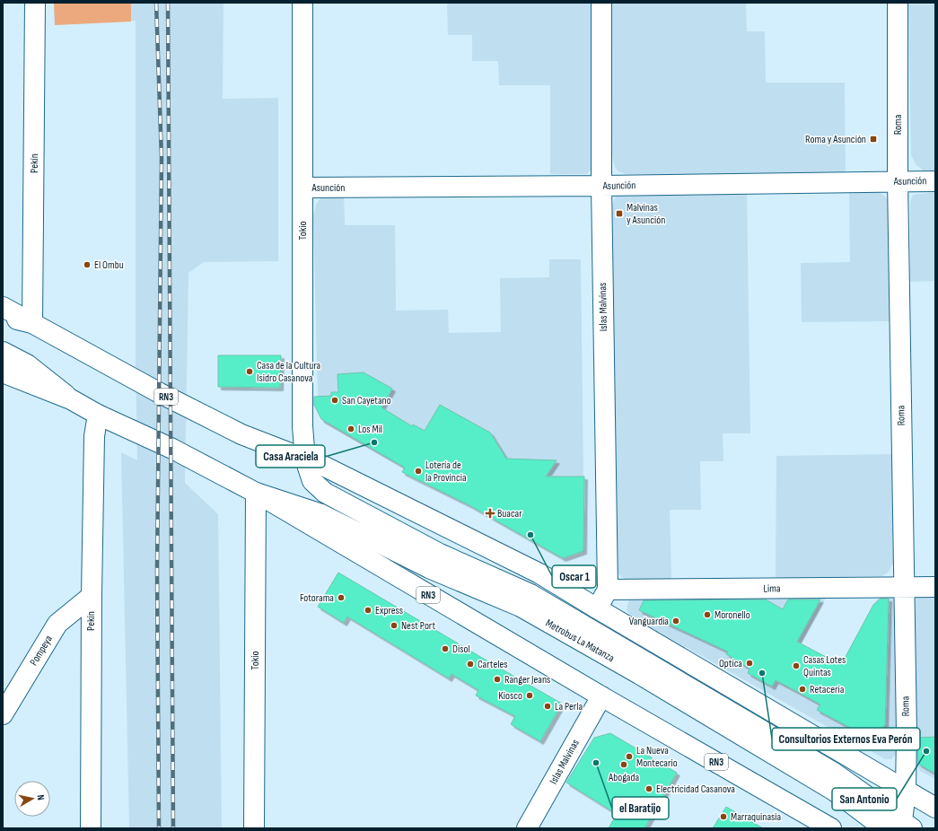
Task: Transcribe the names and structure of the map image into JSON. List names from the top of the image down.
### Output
{
  "streets": {
    "main road": [
      "Roma",
      "Pekín",
      "Asunción",
      "Tokio",
      "Islas Malvinas",
      "RN3",
      "Lima",
      "Metrobus La Matanza",
      "Pompeya"
    ]
  },
  "crossings": [
    ["Roma", "Asunción"],
    ["Roma", "RN3"],
    ["Roma", "Lima"],
    ["Roma", "Metrobus La Matanza"],
    ["Pekín", "RN3"],
    ["Pekín", "Pompeya"],
    ["Asunción", "Tokio"],
    ["Asunción", "Islas Malvinas"],
    ["Tokio", "RN3"],
    ["Tokio", "Metrobus La Matanza"],
    ["Islas Malvinas", "RN3"],
    ["Islas Malvinas", "Lima"],
    ["RN3", "Metrobus La Matanza"]
  ],
  "places": {
    "transit": ["Roma y Asunción", "Malvinas y Asunción"],
    "other": [
      "El Ombu",
      "Casa de la Cultura Isidro Casanova",
      "San Cayetano",
      "Los Mil",
      "Casa Araciela",
      "Lotería de la Provincia",
      "Oscar 1",
      "Fotorama",
      "Express",
      "Moronello",
      "Vanguardia",
      "Nest Port",
      "Disol",
      "Optica",
      "Carteles",
      "Casas Lotes Quintas",
      "Consultorios Externos Eva Perón",
      "Ranger Jeans",
      "Retaceria",
      "Kiosco",
      "La Perla",
      "San Antonio",
      "La Nueva Montecario",
      "el Baratijo",
      "Abogada",
      "Electricidad Casanova",
      "Marraquinasia"
    ],
    "health": ["Buacar"]
  },
  "north": "right"
}
